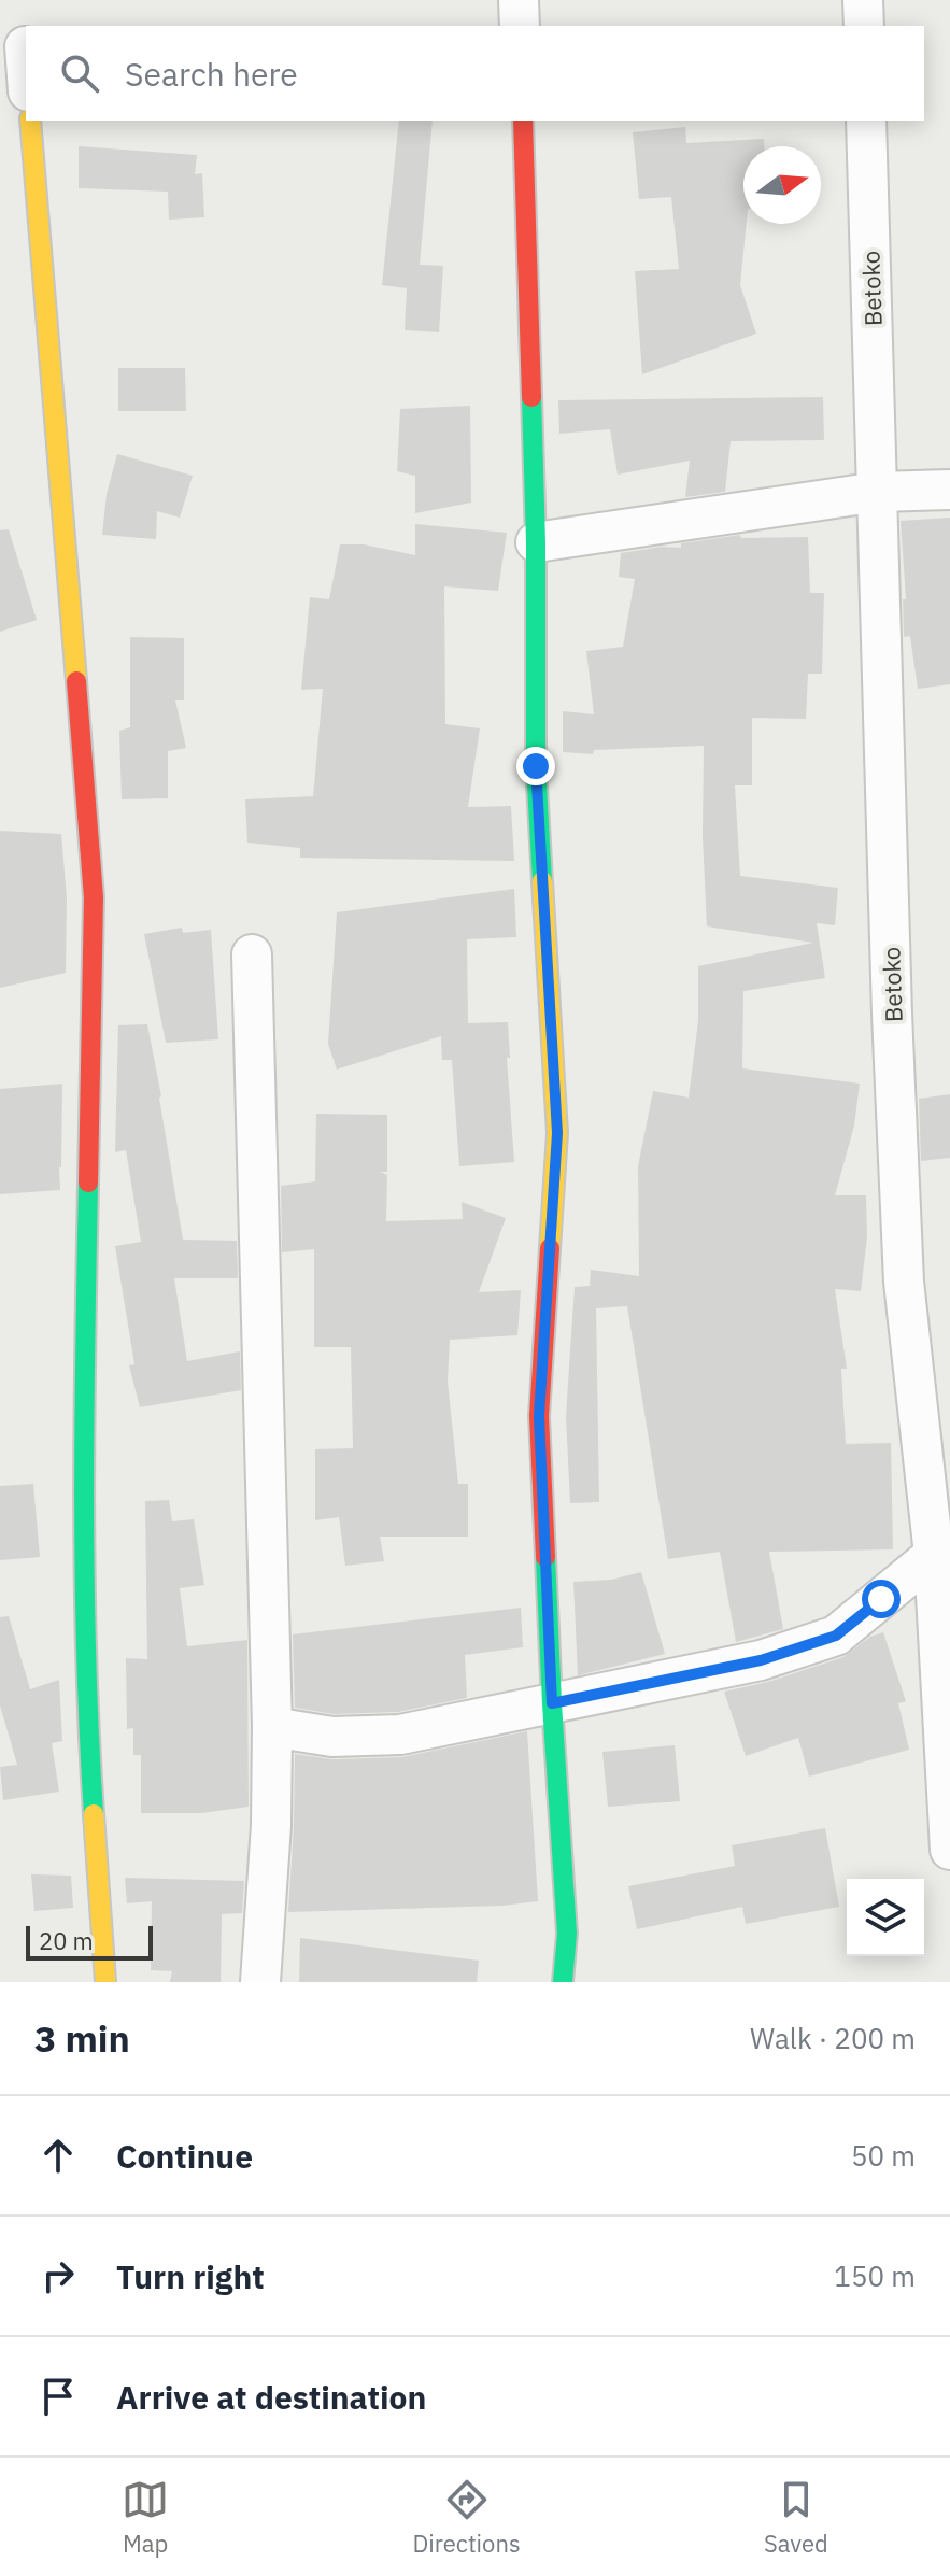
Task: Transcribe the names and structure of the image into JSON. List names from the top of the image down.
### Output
{
  "streets": {
    "street": ["Betoko"]
  },
  "scale_bar": "20 m",
  "north": "right",
  "page": {
    "search": "Search here",
    "scale": "20 m",
    "heading": ["3 min", "Walk · 200 m"],
    "list": [
      ["Continue", "50 m"],
      ["Turn right", "150 m"],
      "Arrive at destination"
    ],
    "nav": ["Map", "Directions", "Saved"]
  }
}
